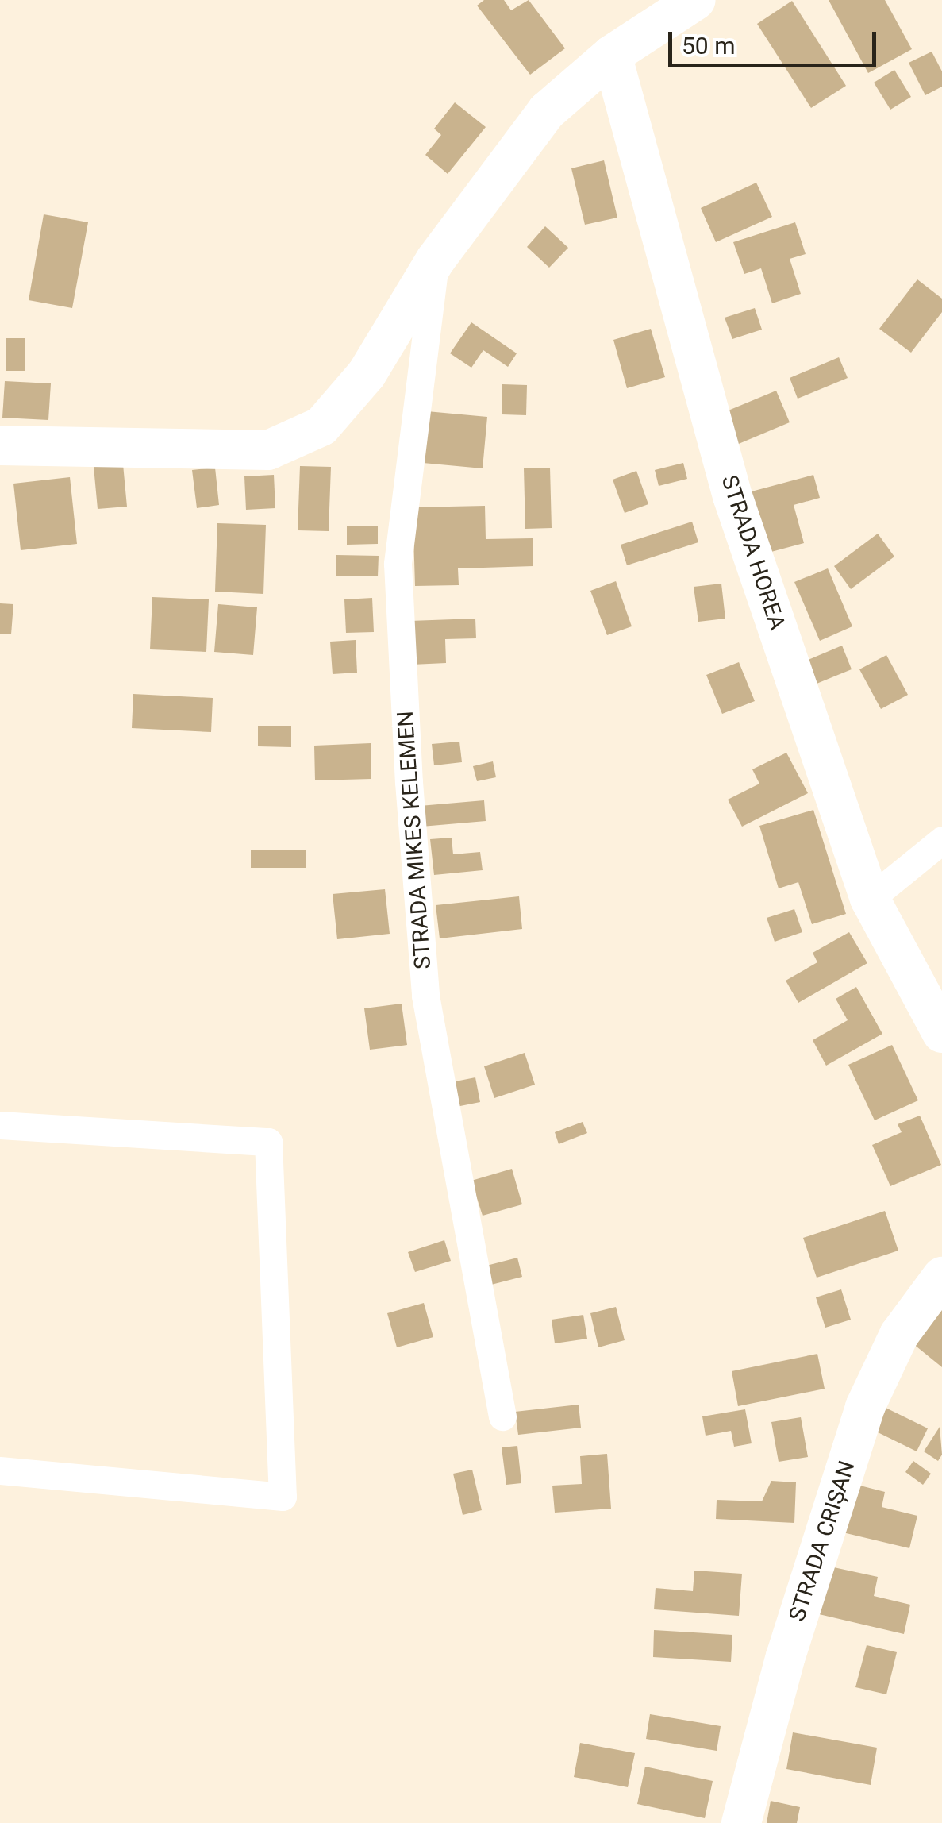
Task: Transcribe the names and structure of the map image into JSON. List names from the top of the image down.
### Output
{
  "streets": {
    "street": ["STRADA HOREA", "STRADA MIKES KELEMEN", "STRADA CRIȘAN"]
  },
  "scale_bar": "50 m"
}
